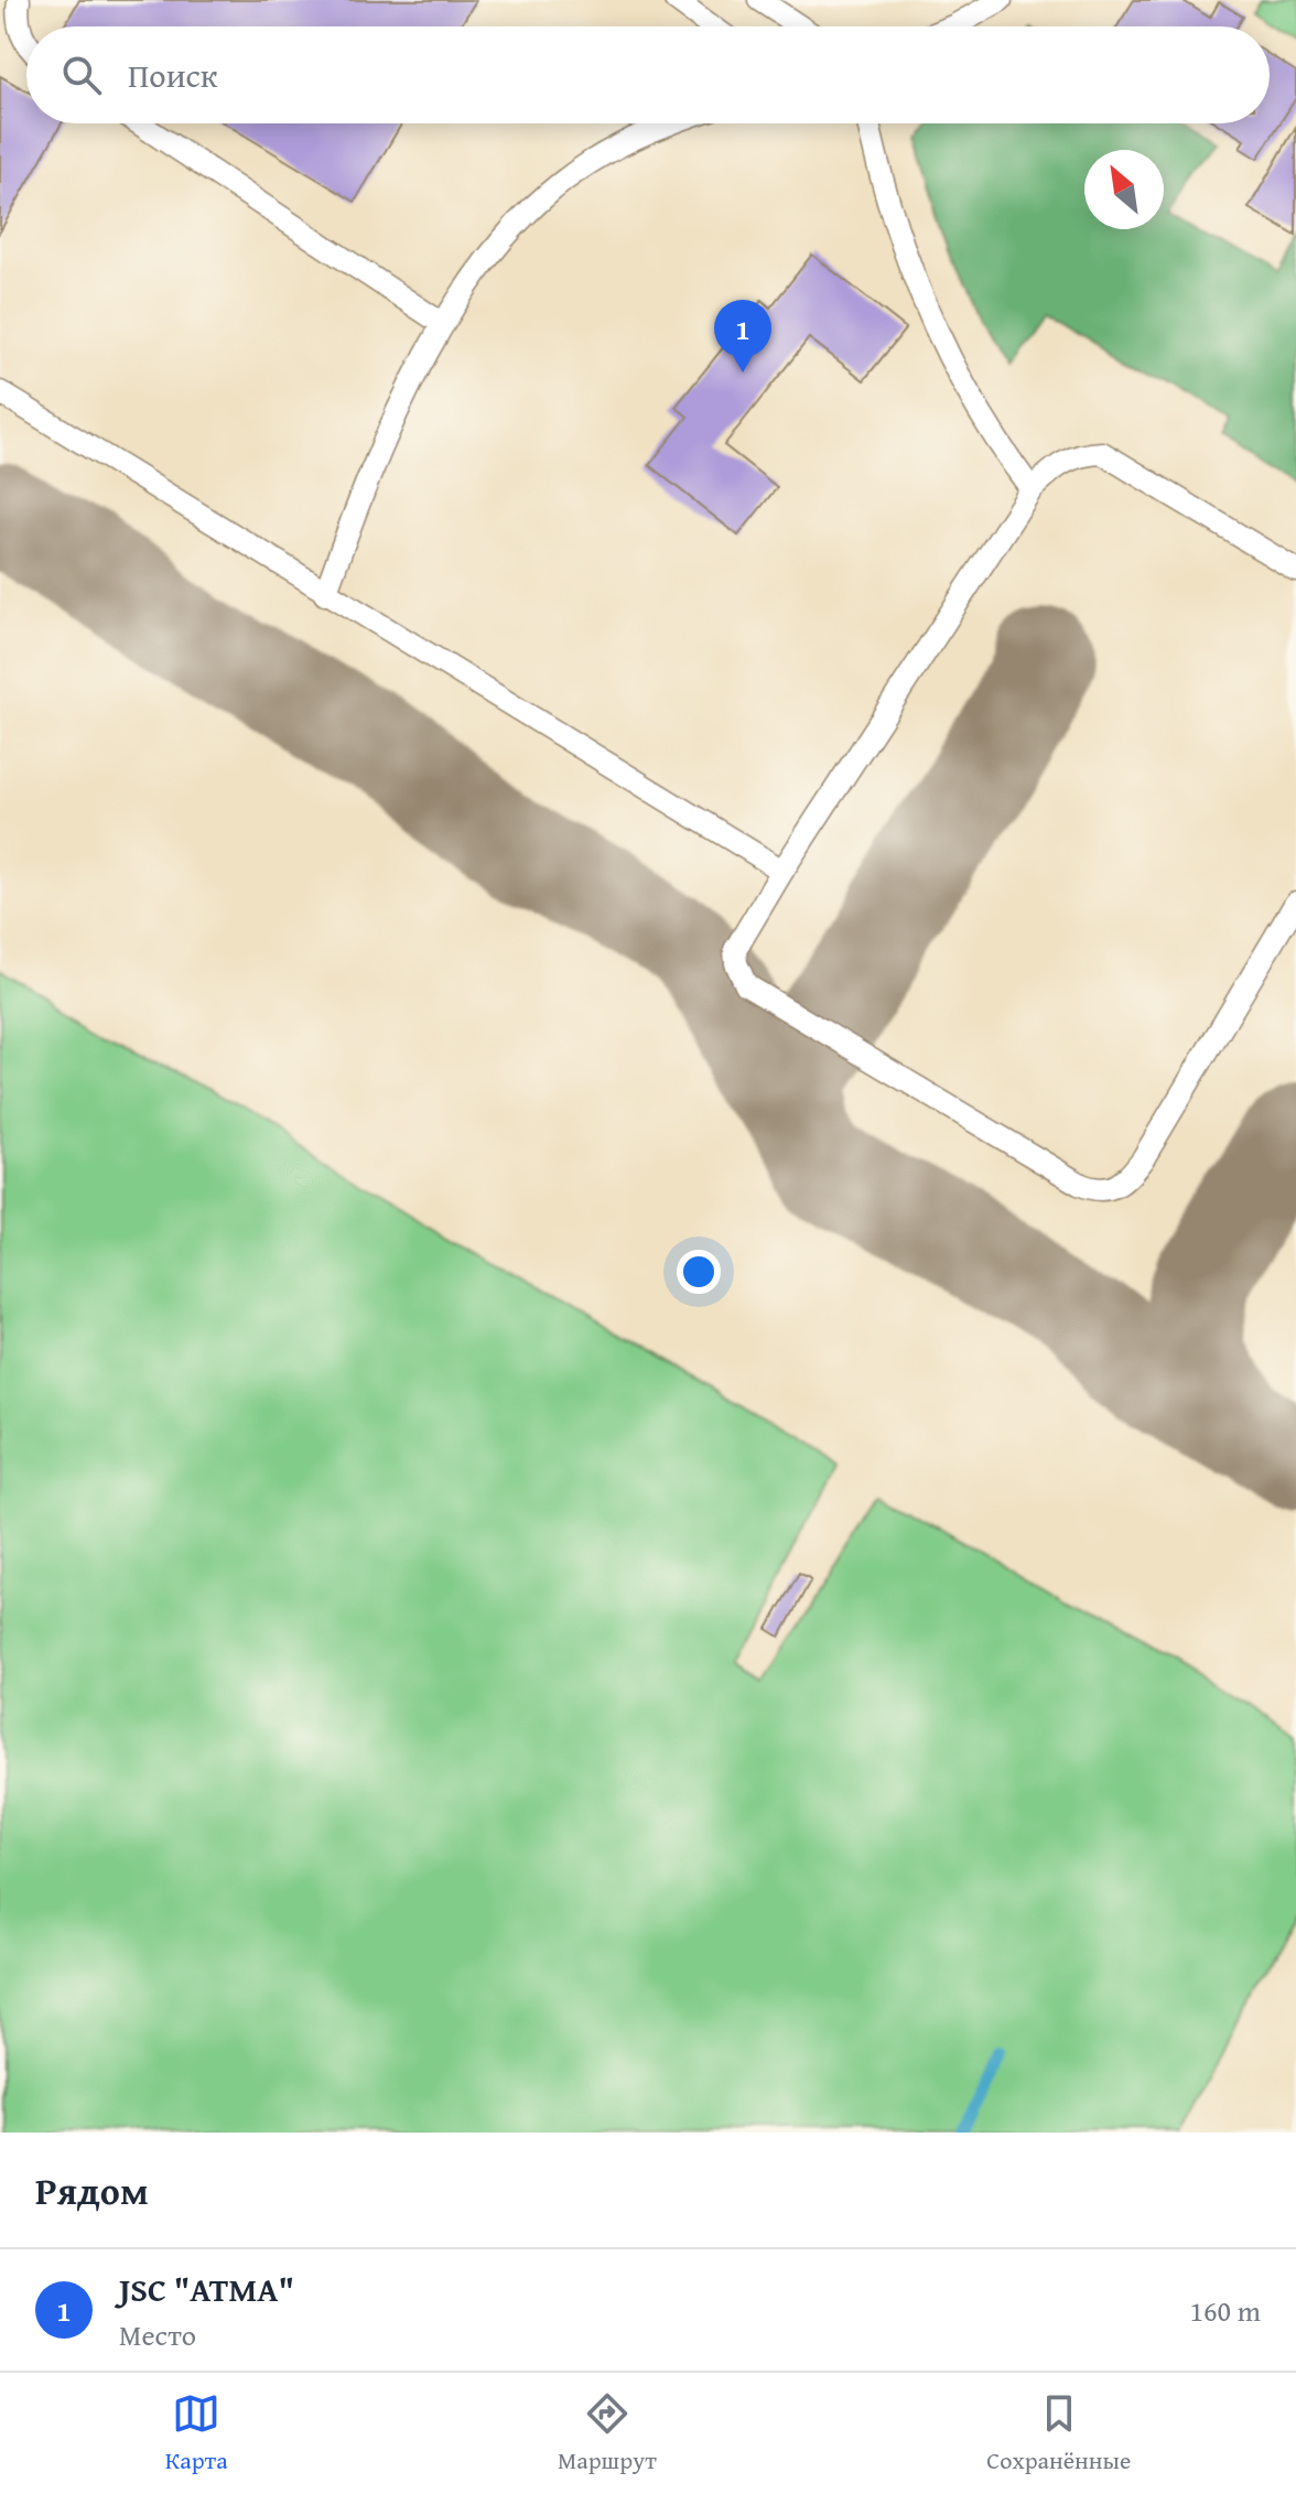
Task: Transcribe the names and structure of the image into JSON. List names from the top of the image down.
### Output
{
  "north": "top left",
  "page": {
    "search": "Поиск",
    "pins": "1",
    "heading": "Рядом",
    "list": [
      {
        "mark": "1",
        "name": "JSC \"ATMA\"",
        "note": "Место",
        "value": "160 m"
      }
    ],
    "nav": ["Карта", "Маршрут", "Сохранённые"]
  }
}
